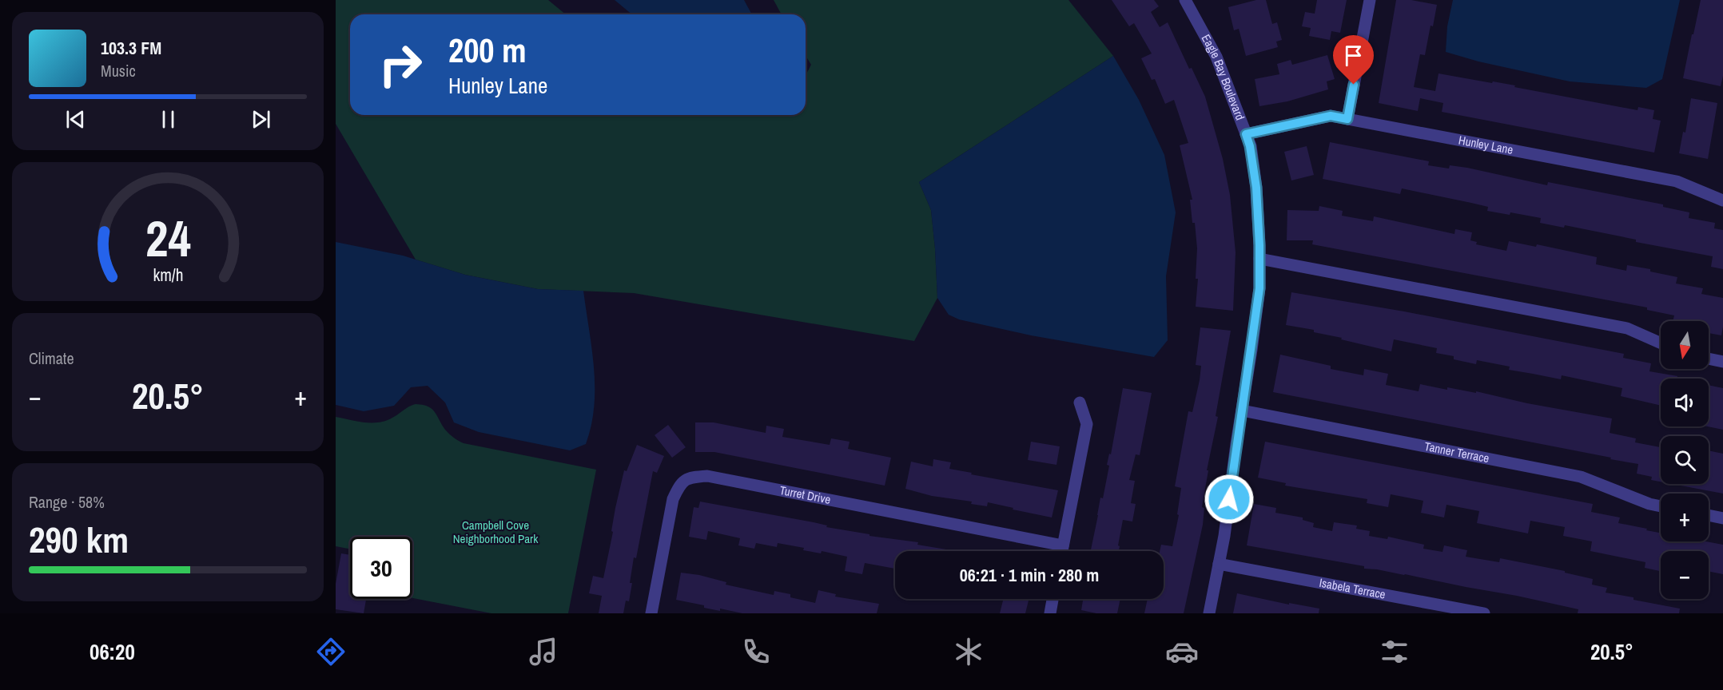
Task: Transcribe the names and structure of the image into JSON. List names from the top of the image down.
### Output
{
  "streets": {
    "street": [
      "Eagle Bay Boulevard",
      "Hunley Lane",
      "Tanner Terrace",
      "Turret Drive",
      "Isabela Terrace"
    ]
  },
  "crossings": [
    ["Eagle Bay Boulevard", "Hunley Lane"],
    ["Eagle Bay Boulevard", "Tanner Terrace"],
    ["Eagle Bay Boulevard", "Isabela Terrace"]
  ],
  "parks": ["Campbell Cove Neighborhood Park"],
  "north": "bottom",
  "page": {
    "turn": ["200 m", "Hunley Lane"],
    "song": ["103.3 FM", "Music"],
    "tile": [
      "Climate",
      ["Range · 58%", "290 km"]
    ],
    "map_buttons": ["+", "−"],
    "heat": ["−", "20.5°", "+"],
    "limit": "30",
    "trip": "06:21 · 1 min · 280 m",
    "tabs": ["06:20", "20.5°"],
    "gauge": ["24", "km/h"]
  }
}
